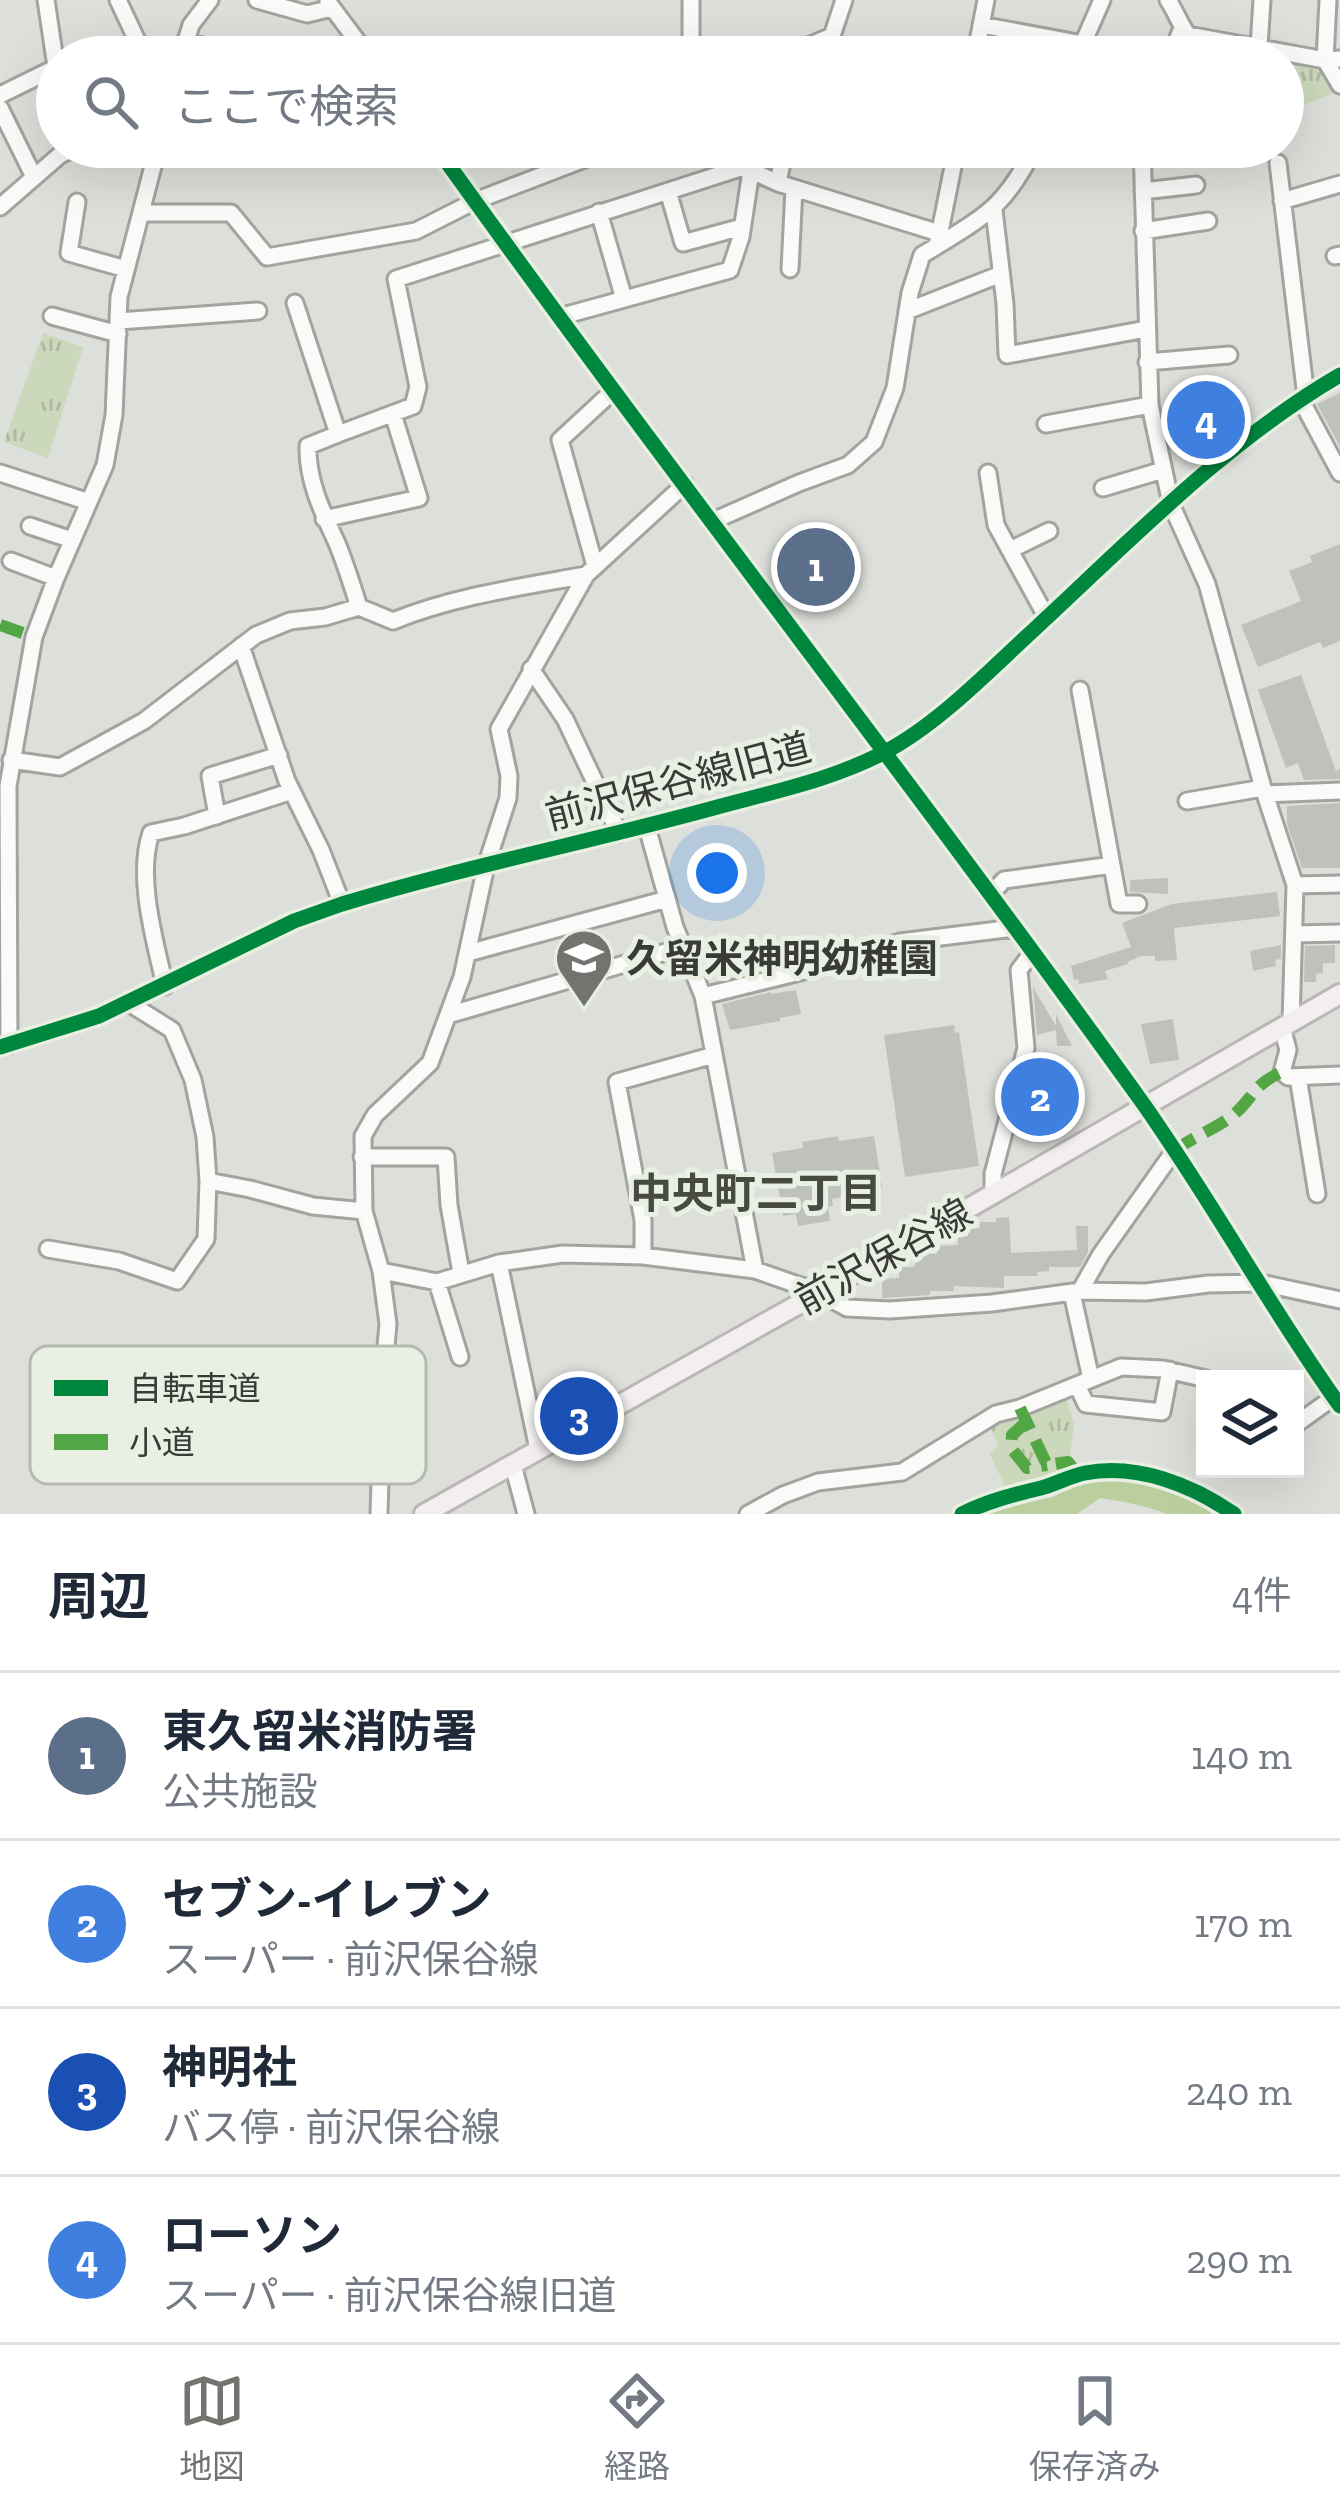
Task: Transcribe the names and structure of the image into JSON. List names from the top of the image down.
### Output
{
  "streets": {
    "main road": ["前沢保谷線"],
    "street": ["前沢保谷線旧道"]
  },
  "districts": ["中央町二丁目"],
  "places": {
    "school or university": ["久留米神明幼稚園"]
  },
  "legend": ["自転車道", "小道"],
  "page": {
    "search": "ここで検索",
    "pins": [
      "4",
      "1",
      "2",
      "3"
    ],
    "heading": ["周辺", "4件"],
    "list": [
      {
        "mark": "1",
        "name": "東久留米消防署",
        "note": "公共施設",
        "value": "140 m"
      },
      {
        "mark": "2",
        "name": "セブン-イレブン",
        "note": "スーパー · 前沢保谷線",
        "value": "170 m"
      },
      {
        "mark": "3",
        "name": "神明社",
        "note": "バス停 · 前沢保谷線",
        "value": "240 m"
      },
      {
        "mark": "4",
        "name": "ローソン",
        "note": "スーパー · 前沢保谷線旧道",
        "value": "290 m"
      }
    ],
    "nav": ["地図", "経路", "保存済み"]
  }
}
